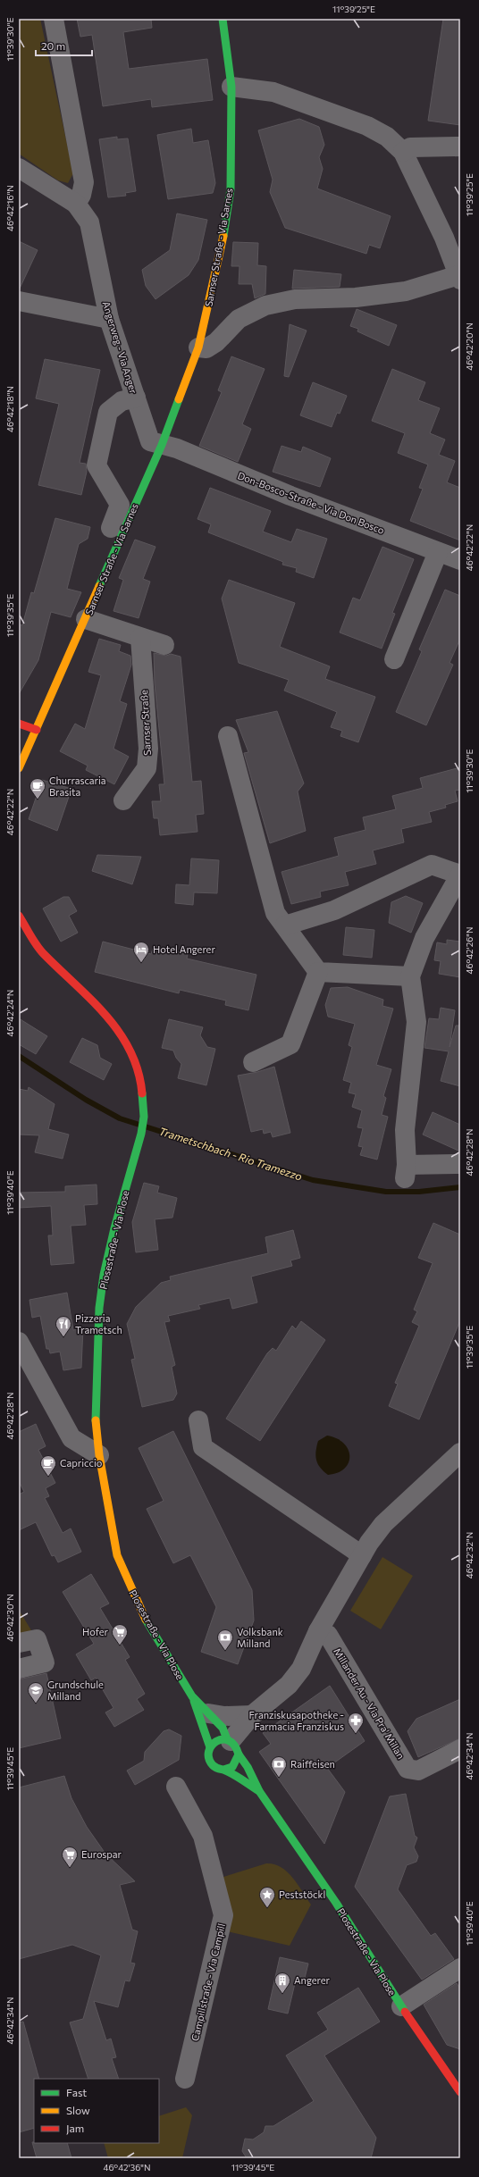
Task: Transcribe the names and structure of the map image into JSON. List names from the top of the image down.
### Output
{
  "streets": {
    "street": [
      "Sarnser Straße - Via Sarnes",
      "Angerweg - Via Anger",
      "Don-Bosco-Straße - Via Don Bosco",
      "Sarnser Straße",
      "Plosestraße - Via Plose",
      "Millander Au - Via Pra' Millan",
      "Campillstraße - Via Campill"
    ]
  },
  "crossings": [
    ["Sarnser Straße - Via Sarnes", "Angerweg - Via Anger"],
    ["Sarnser Straße - Via Sarnes", "Don-Bosco-Straße - Via Don Bosco"],
    ["Angerweg - Via Anger", "Don-Bosco-Straße - Via Don Bosco"]
  ],
  "water": ["Trametschbach - Rio Tramezzo"],
  "places": {
    "cafe": ["Churrascaria Brasita", "Capriccio"],
    "hotel": ["Hotel Angerer"],
    "restaurant": ["Pizzeria Trametsch"],
    "supermarket": ["Hofer", "Eurospar"],
    "bank": ["Volksbank Milland", "Raiffeisen"],
    "school or university": ["Grundschule Milland"],
    "pharmacy": ["Franziskusapotheke - Farmacia Franziskus"],
    "place": ["Peststöckl"],
    "building": ["Angerer"]
  },
  "legend": ["Fast", "Slow", "Jam"],
  "scale_bar": "20 m",
  "coordinates": [
    "11°39'25\"E",
    "11°39'30\"E",
    "46°42'16\"N",
    "46°42'20\"N",
    "46°42'18\"N",
    "46°42'22\"N",
    "11°39'35\"E",
    "46°42'26\"N",
    "46°42'24\"N",
    "46°42'28\"N",
    "11°39'40\"E",
    "46°42'32\"N",
    "46°42'30\"N",
    "46°42'34\"N",
    "11°39'45\"E",
    "46°42'36\"N"
  ]
}
